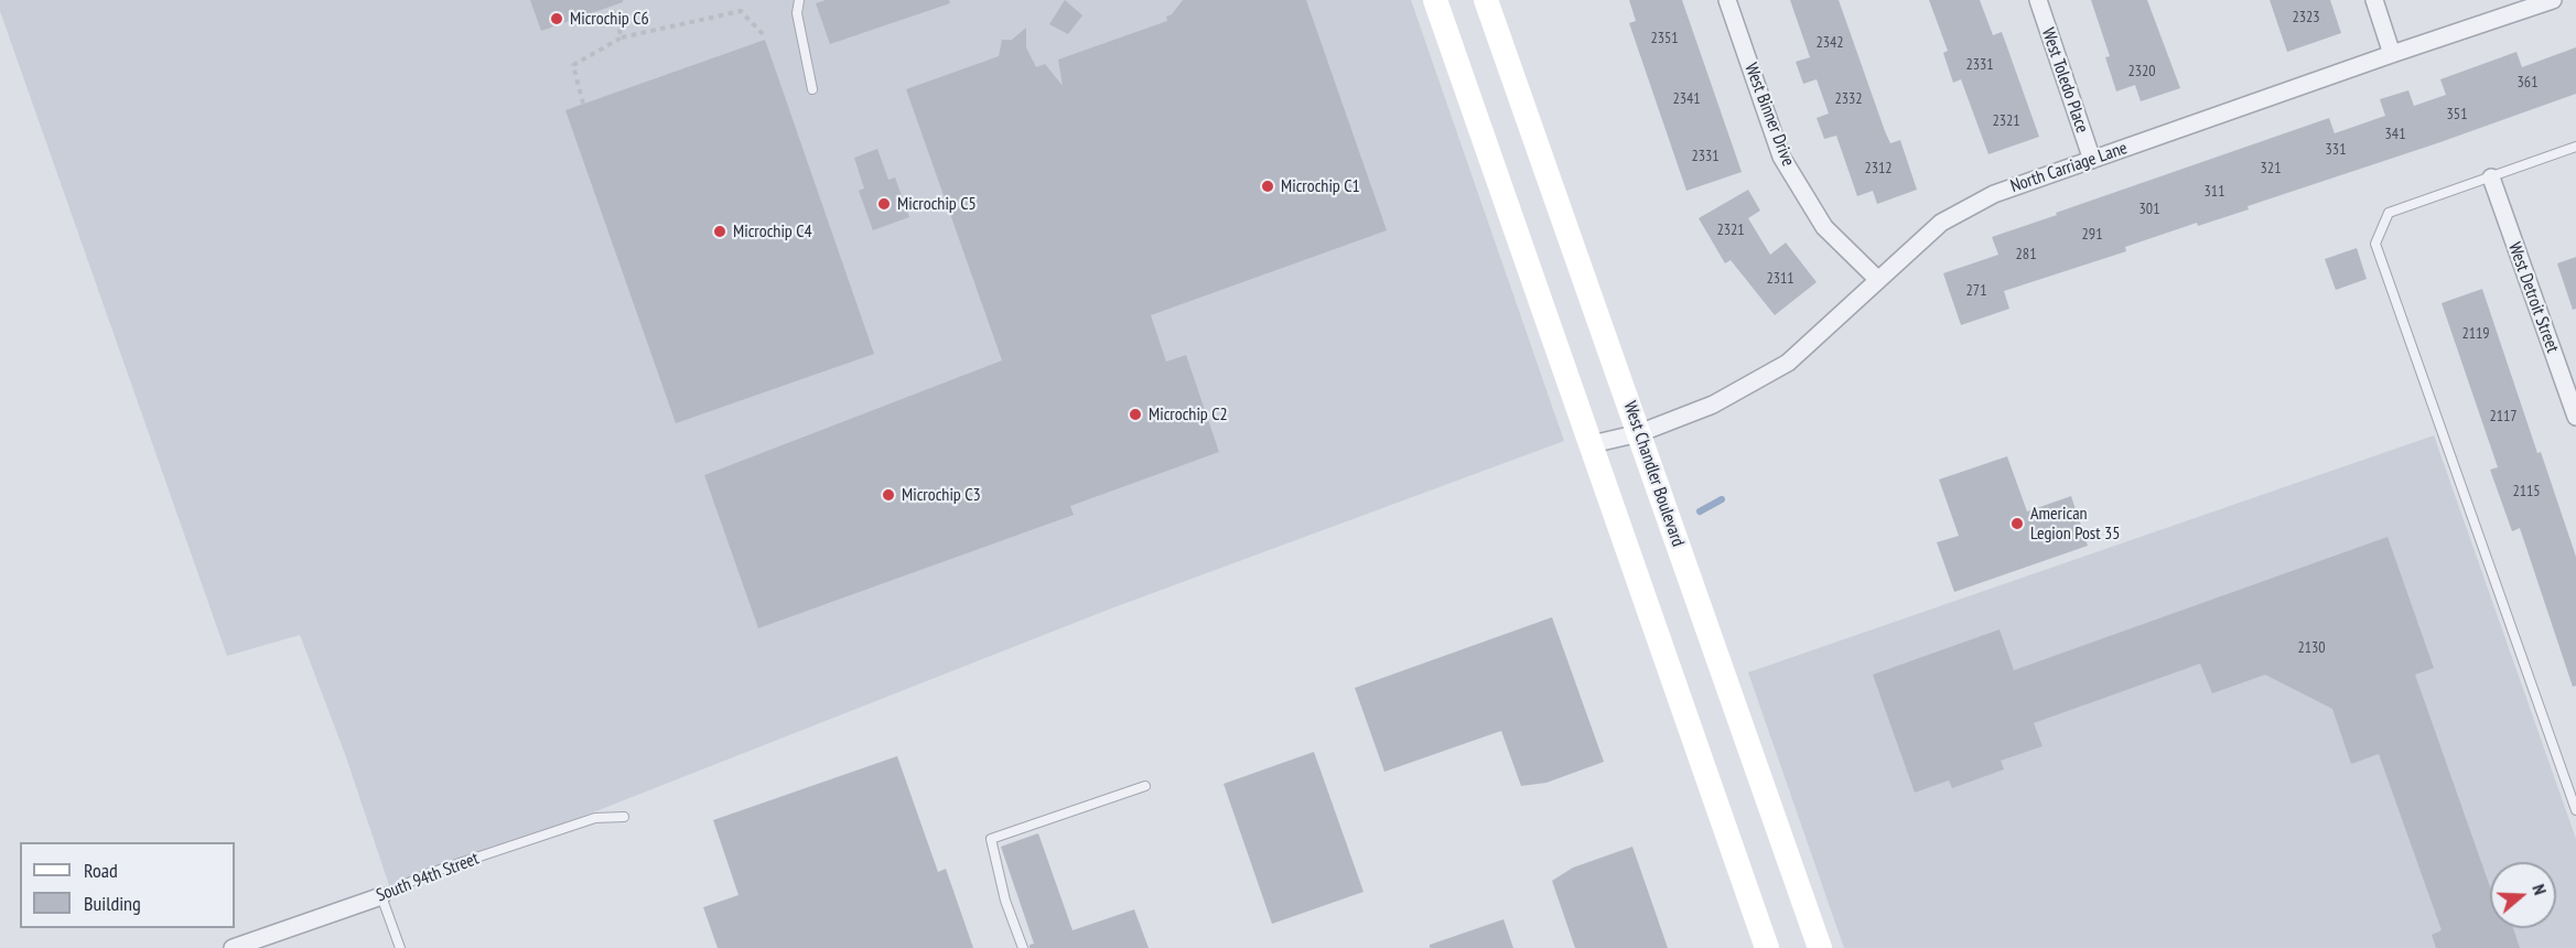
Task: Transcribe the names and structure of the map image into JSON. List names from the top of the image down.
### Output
{
  "streets": {
    "main road": ["West Chandler Boulevard"],
    "street": [
      "West Toledo Place",
      "West Binner Drive",
      "North Carriage Lane",
      "West Detroit Street",
      "South 94th Street"
    ]
  },
  "crossings": [
    ["West Toledo Place", "North Carriage Lane"],
    ["West Binner Drive", "North Carriage Lane"],
    ["North Carriage Lane", "West Chandler Boulevard"]
  ],
  "places": [
    "Microchip C6",
    "Microchip C1",
    "Microchip C5",
    "Microchip C4",
    "Microchip C2",
    "Microchip C3",
    "American Legion Post 35"
  ],
  "house_numbers": [
    "2323",
    "2351",
    "2342",
    "2331",
    "2320",
    "361",
    "2341",
    "2332",
    "351",
    "2321",
    "341",
    "331",
    "2331",
    "2312",
    "321",
    "311",
    "301",
    "2321",
    "291",
    "281",
    "2311",
    "271",
    "2119",
    "2117",
    "2115",
    "2130"
  ],
  "legend": ["Road", "Building"],
  "north": "right"
}
